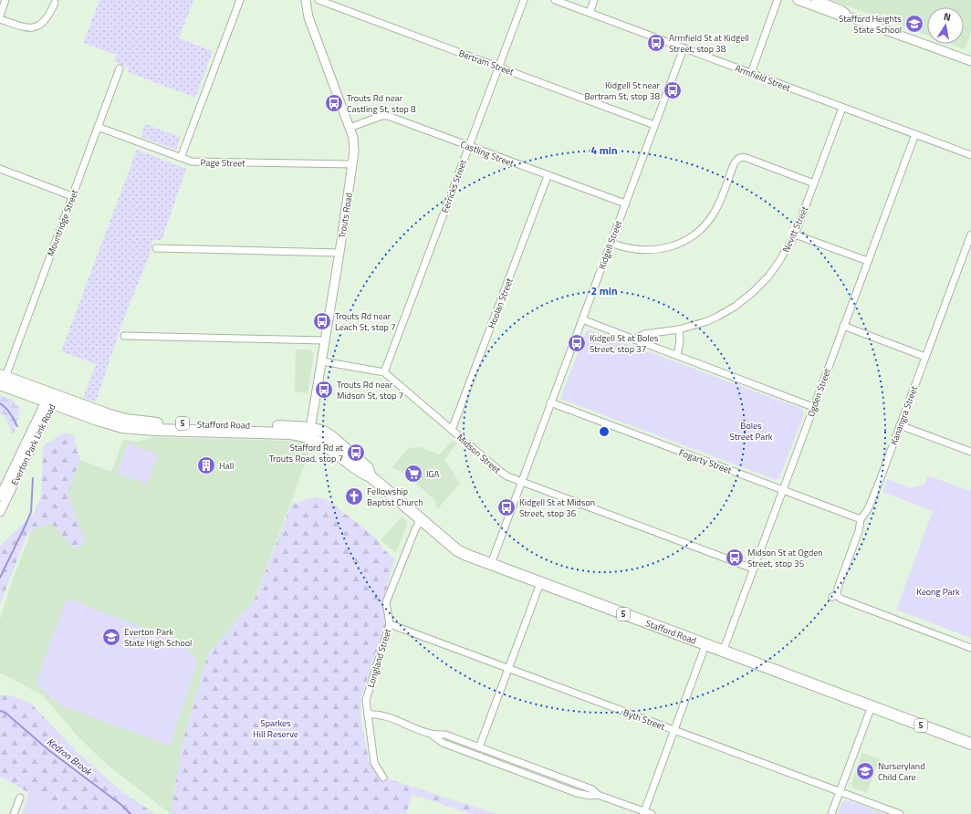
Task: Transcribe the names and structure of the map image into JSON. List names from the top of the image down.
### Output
{
  "streets": {
    "highway": ["5", "Stafford Road"],
    "street": [
      "Bertram Street",
      "Armfield Street",
      "Castling Street",
      "Page Street",
      "Ferricks Street",
      "Trouts Road",
      "Mountridge Street",
      "Nevitt Street",
      "Kidgell Street",
      "Hoolan Street",
      "Ogden Street",
      "Kanangra Street",
      "Everton Park Link Road",
      "Midson Street",
      "Fogarty Street",
      "Longland Street",
      "Byth Street"
    ]
  },
  "crossings": [
    ["Bertram Street", "Ferricks Street"],
    ["Bertram Street", "Kidgell Street"],
    ["Armfield Street", "Nevitt Street"],
    ["Armfield Street", "Kidgell Street"],
    ["Armfield Street", "Ogden Street"],
    ["Castling Street", "Ferricks Street"],
    ["Castling Street", "Trouts Road"],
    ["Castling Street", "Kidgell Street"],
    ["Castling Street", "Hoolan Street"],
    ["Page Street", "Trouts Road"],
    ["Page Street", "Mountridge Street"],
    ["Ferricks Street", "Midson Street"],
    ["Trouts Road", "Stafford Road"],
    ["Mountridge Street", "Stafford Road"],
    ["Kidgell Street", "Stafford Road"],
    ["Kidgell Street", "Midson Street"],
    ["Kidgell Street", "Fogarty Street"],
    ["Hoolan Street", "Midson Street"],
    ["Ogden Street", "Stafford Road"],
    ["Ogden Street", "Midson Street"],
    ["Ogden Street", "Fogarty Street"],
    ["Kanangra Street", "Fogarty Street"],
    ["Stafford Road", "Everton Park Link Road"],
    ["Stafford Road", "Longland Street"],
    ["Longland Street", "Byth Street"]
  ],
  "water": ["Kedron Brook"],
  "parks": ["Boles Street Park", "Keong Park", "Sparkes Hill Reserve"],
  "places": {
    "school or university": ["Stafford Heights State School", "Everton Park State High School", "Nurseryland Child Care"],
    "bus stop": [
      "Armfield St at Kidgell Street, stop 38",
      "Kidgell St near Bertram St, stop 38",
      "Trouts Rd near Castling St, stop 8",
      "Trouts Rd near Leach St, stop 7",
      "Kidgell St at Boles Street, stop 37",
      "Trouts Rd near Midson St, stop 7",
      "Stafford Rd at Trouts Road, stop 7",
      "Kidgell St at Midson Street, stop 36",
      "Midson St at Ogden Street, stop 35"
    ],
    "building": ["Hall"],
    "supermarket": ["IGA"],
    "church": ["Fellowship Baptist Church"]
  },
  "north": "top",
  "rings": ["4 min", "2 min"]
}
